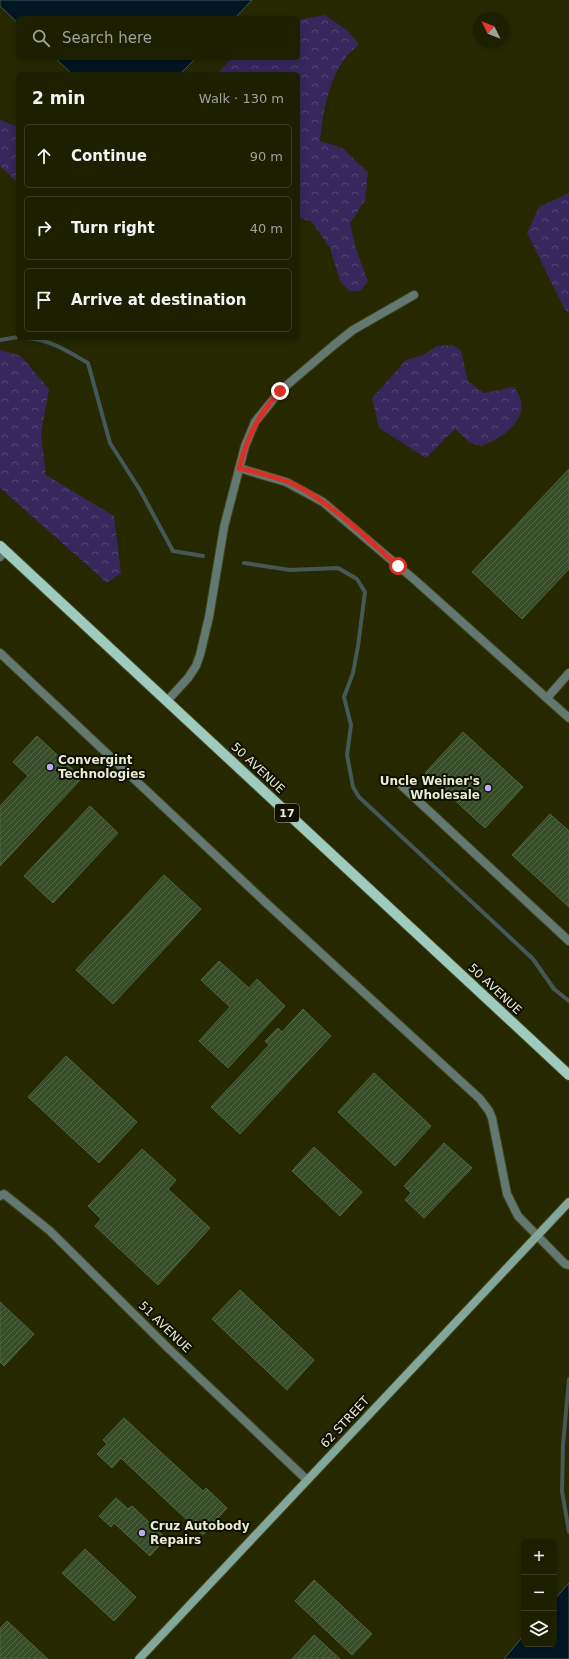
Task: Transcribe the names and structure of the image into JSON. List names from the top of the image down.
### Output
{
  "streets": {
    "main road": ["50 AVENUE", "17", "62 STREET"],
    "street": ["51 AVENUE"]
  },
  "crossings": [
    ["51 AVENUE", "62 STREET"]
  ],
  "places": ["Convergint Technologies", "Uncle Weiner's Wholesale", "Cruz Autobody Repairs"],
  "north": "top left",
  "page": {
    "search": "Search here",
    "heading": ["2 min", "Walk · 130 m"],
    "list": [
      ["Continue", "90 m"],
      ["Turn right", "40 m"],
      "Arrive at destination"
    ],
    "map_buttons": ["+", "−"]
  }
}
